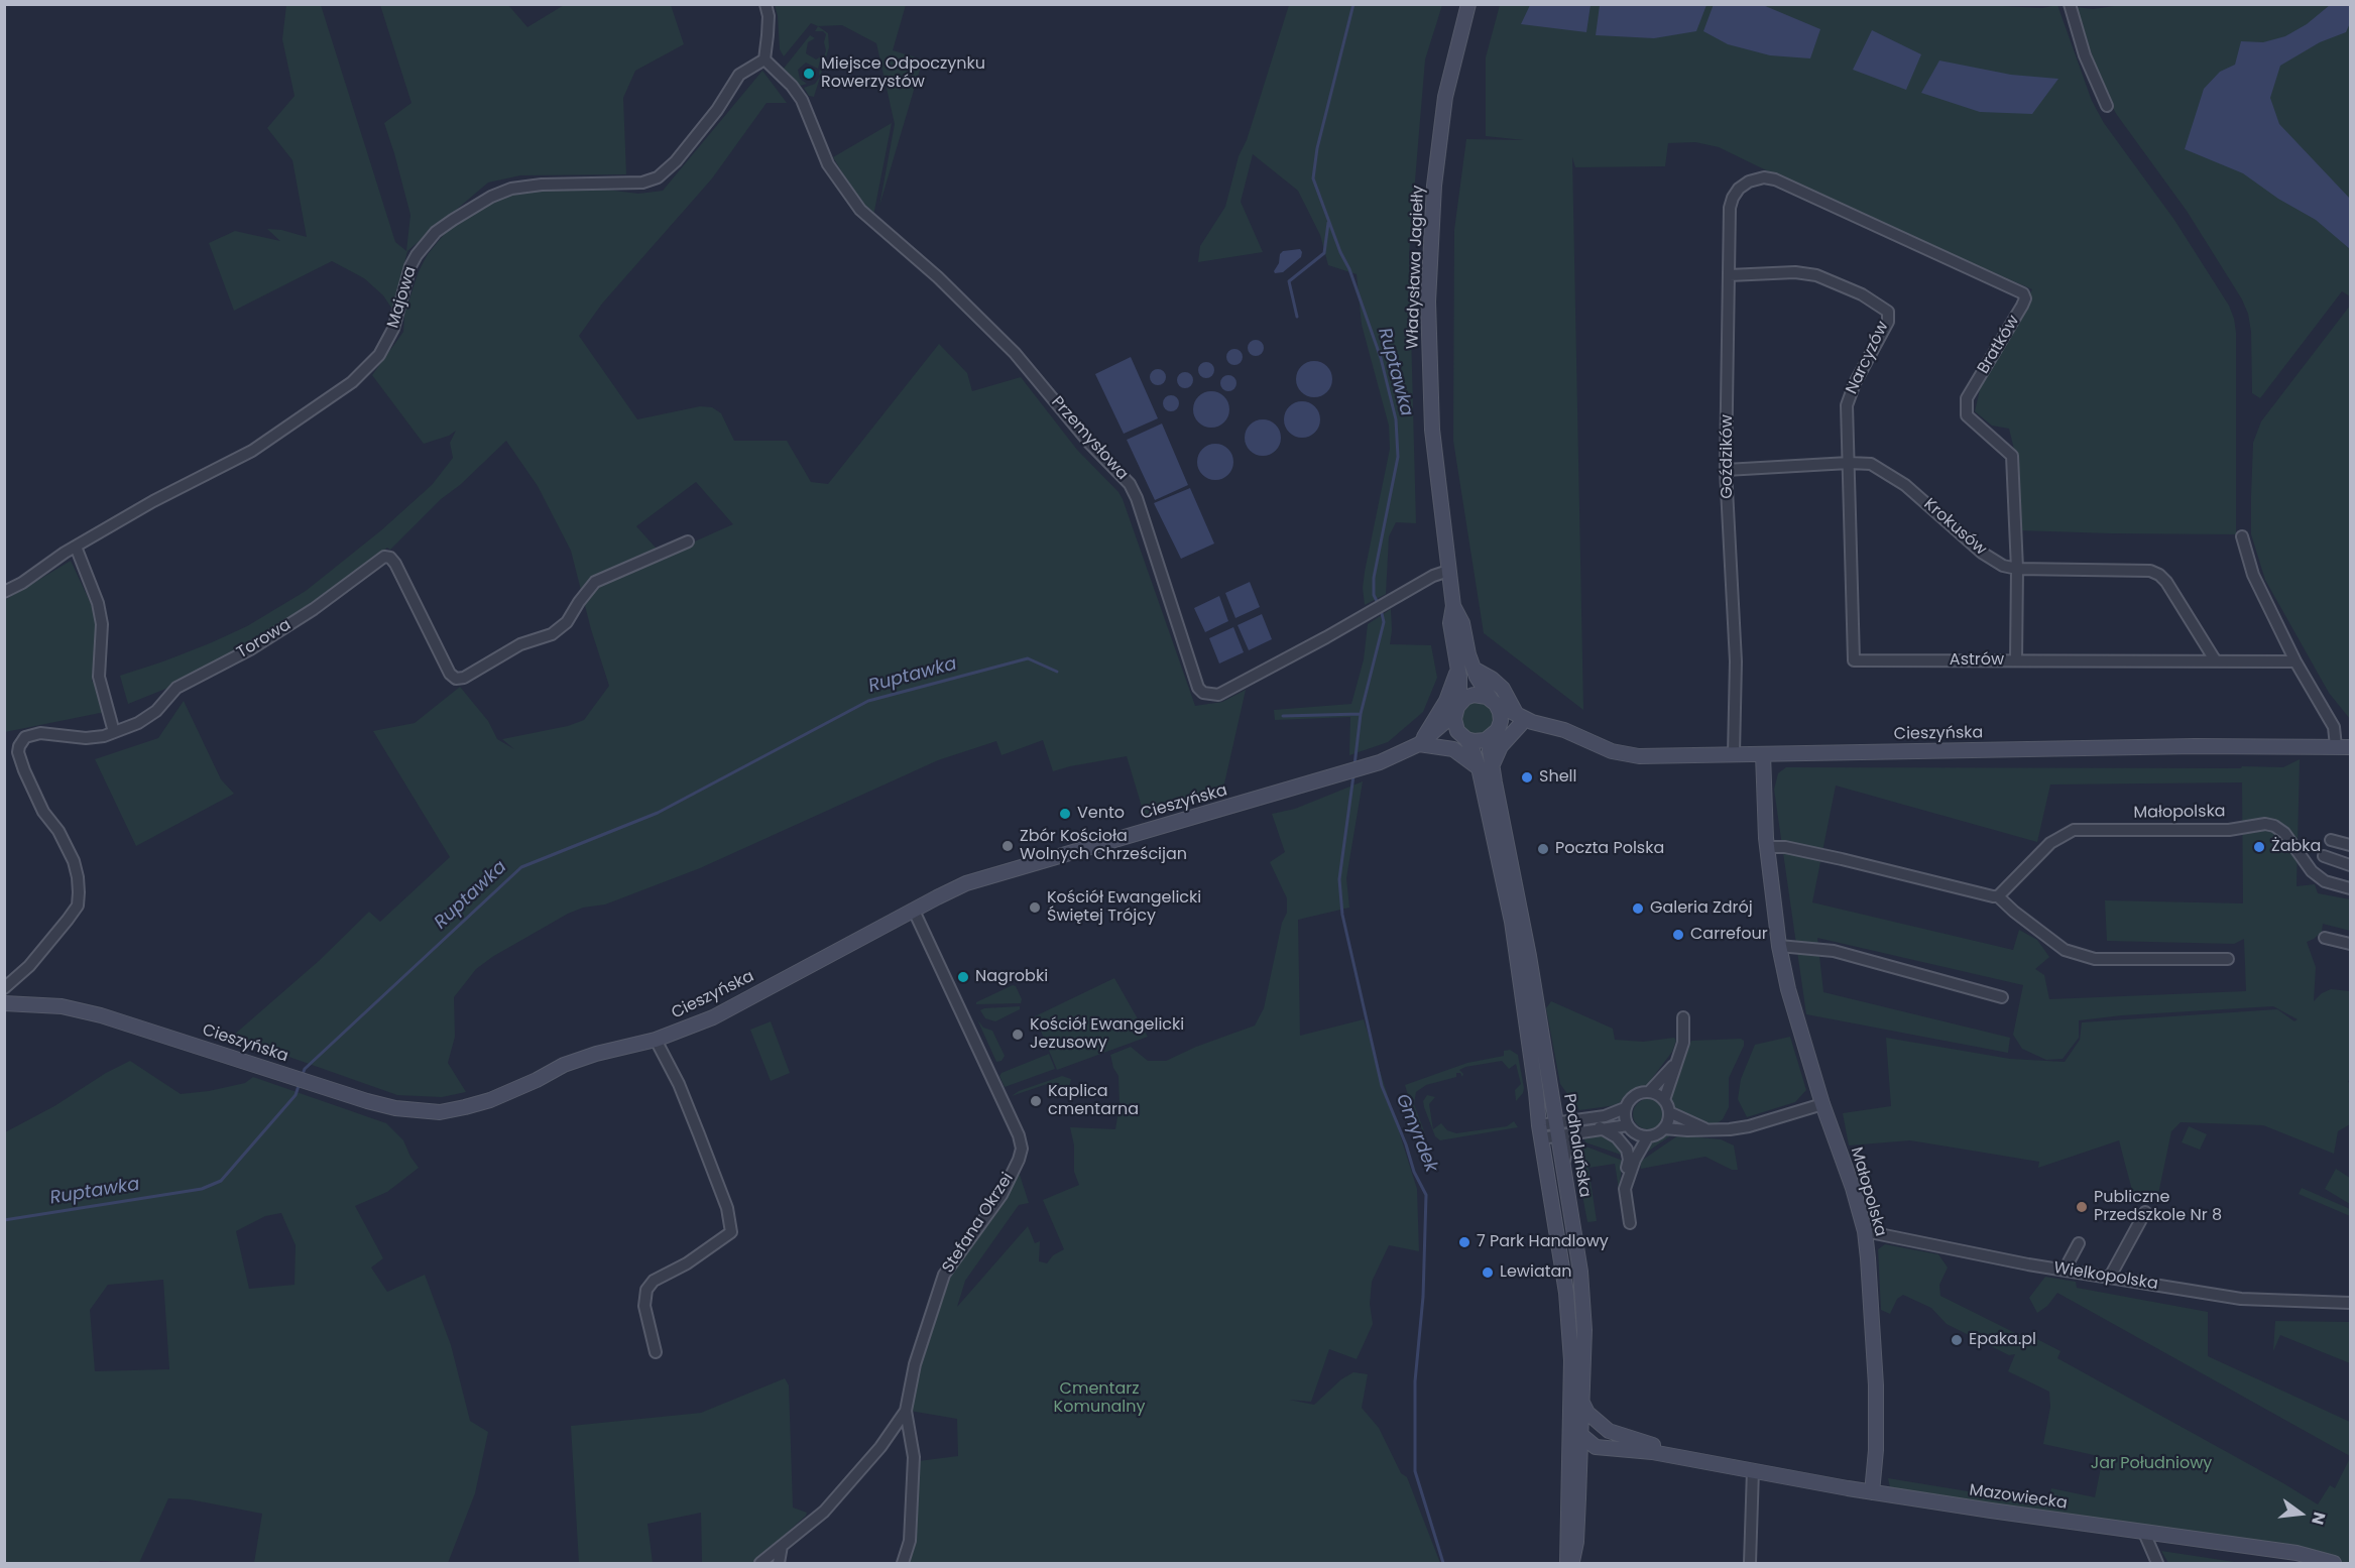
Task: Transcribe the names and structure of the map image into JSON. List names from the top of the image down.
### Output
{
  "streets": {
    "street": [
      "Władysława Jagiełły",
      "Majowa",
      "Bratków",
      "Narcyzów",
      "Przemysłowa",
      "Goździków",
      "Krokusów",
      "Torowa",
      "Astrów",
      "Cieszyńska",
      "Małopolska",
      "Podhalańska",
      "Stefana Okrzei",
      "Wielkopolska",
      "Mazowiecka"
    ]
  },
  "crossings": [
    ["Władysława Jagiełły", "Przemysłowa"],
    ["Władysława Jagiełły", "Cieszyńska"],
    ["Władysława Jagiełły", "Podhalańska"],
    ["Majowa", "Przemysłowa"],
    ["Bratków", "Goździków"],
    ["Bratków", "Krokusów"],
    ["Bratków", "Astrów"],
    ["Narcyzów", "Goździków"],
    ["Narcyzów", "Krokusów"],
    ["Narcyzów", "Astrów"],
    ["Goździków", "Krokusów"],
    ["Goździków", "Cieszyńska"],
    ["Krokusów", "Astrów"],
    ["Cieszyńska", "Małopolska"],
    ["Cieszyńska", "Podhalańska"],
    ["Cieszyńska", "Stefana Okrzei"],
    ["Małopolska", "Wielkopolska"],
    ["Małopolska", "Mazowiecka"],
    ["Podhalańska", "Mazowiecka"]
  ],
  "water": ["Ruptawka", "Gmyrdek"],
  "parks": ["Cmentarz Komunalny", "Jar Południowy"],
  "places": [
    "Miejsce Odpoczynku Rowerzystów",
    "Shell",
    "Vento",
    "Zbór Kościoła Wolnych Chrześcijan",
    "Żabka",
    "Poczta Polska",
    "Kościół Ewangelicki Świętej Trójcy",
    "Galeria Zdrój",
    "Carrefour",
    "Nagrobki",
    "Kościół Ewangelicki Jezusowy",
    "Kaplica cmentarna",
    "Publiczne Przedszkole Nr 8",
    "7 Park Handlowy",
    "Lewiatan",
    "Epaka.pl"
  ],
  "north": "right"
}
